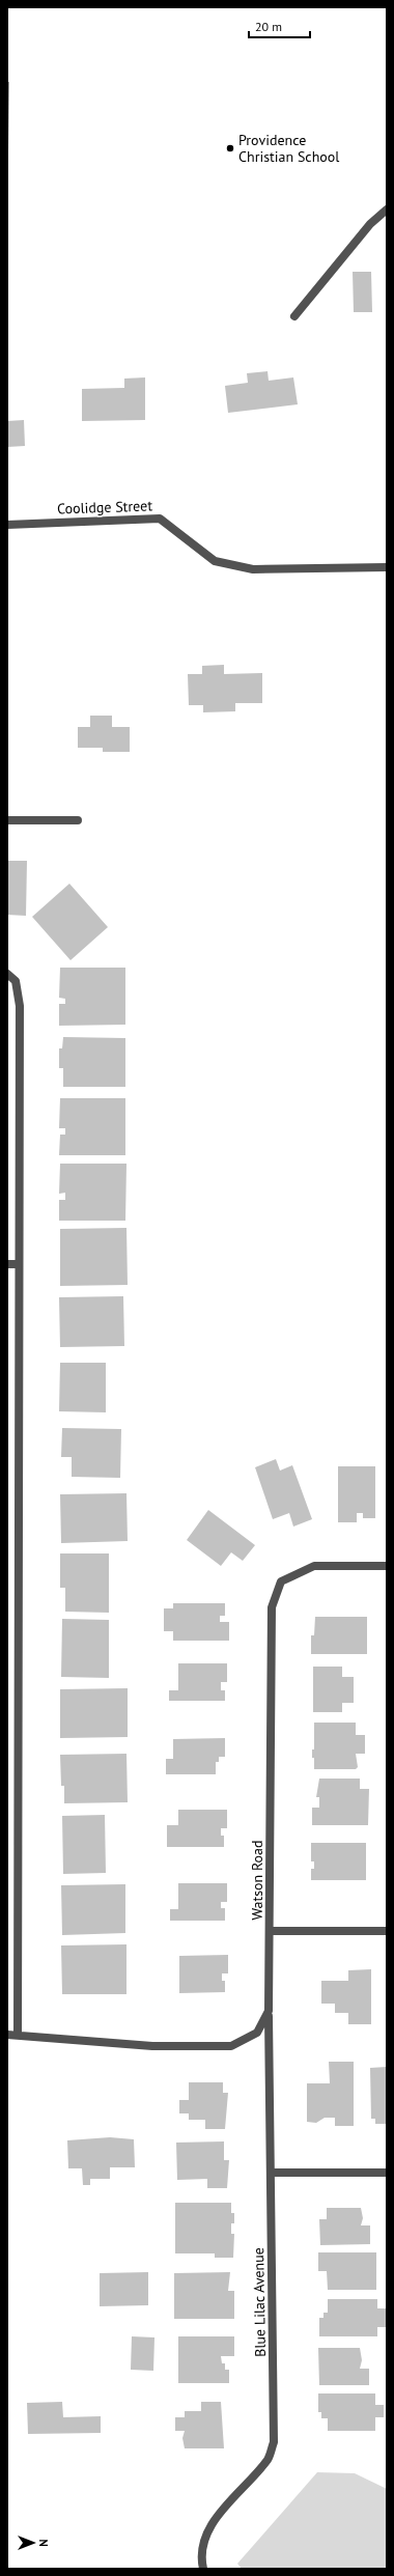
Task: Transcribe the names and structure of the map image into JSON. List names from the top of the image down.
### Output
{
  "streets": {
    "street": ["Coolidge Street", "Watson Road", "Blue Lilac Avenue"]
  },
  "crossings": [
    ["Watson Road", "Blue Lilac Avenue"]
  ],
  "places": ["Providence Christian School"],
  "scale_bar": "20 m",
  "north": "right"
}
